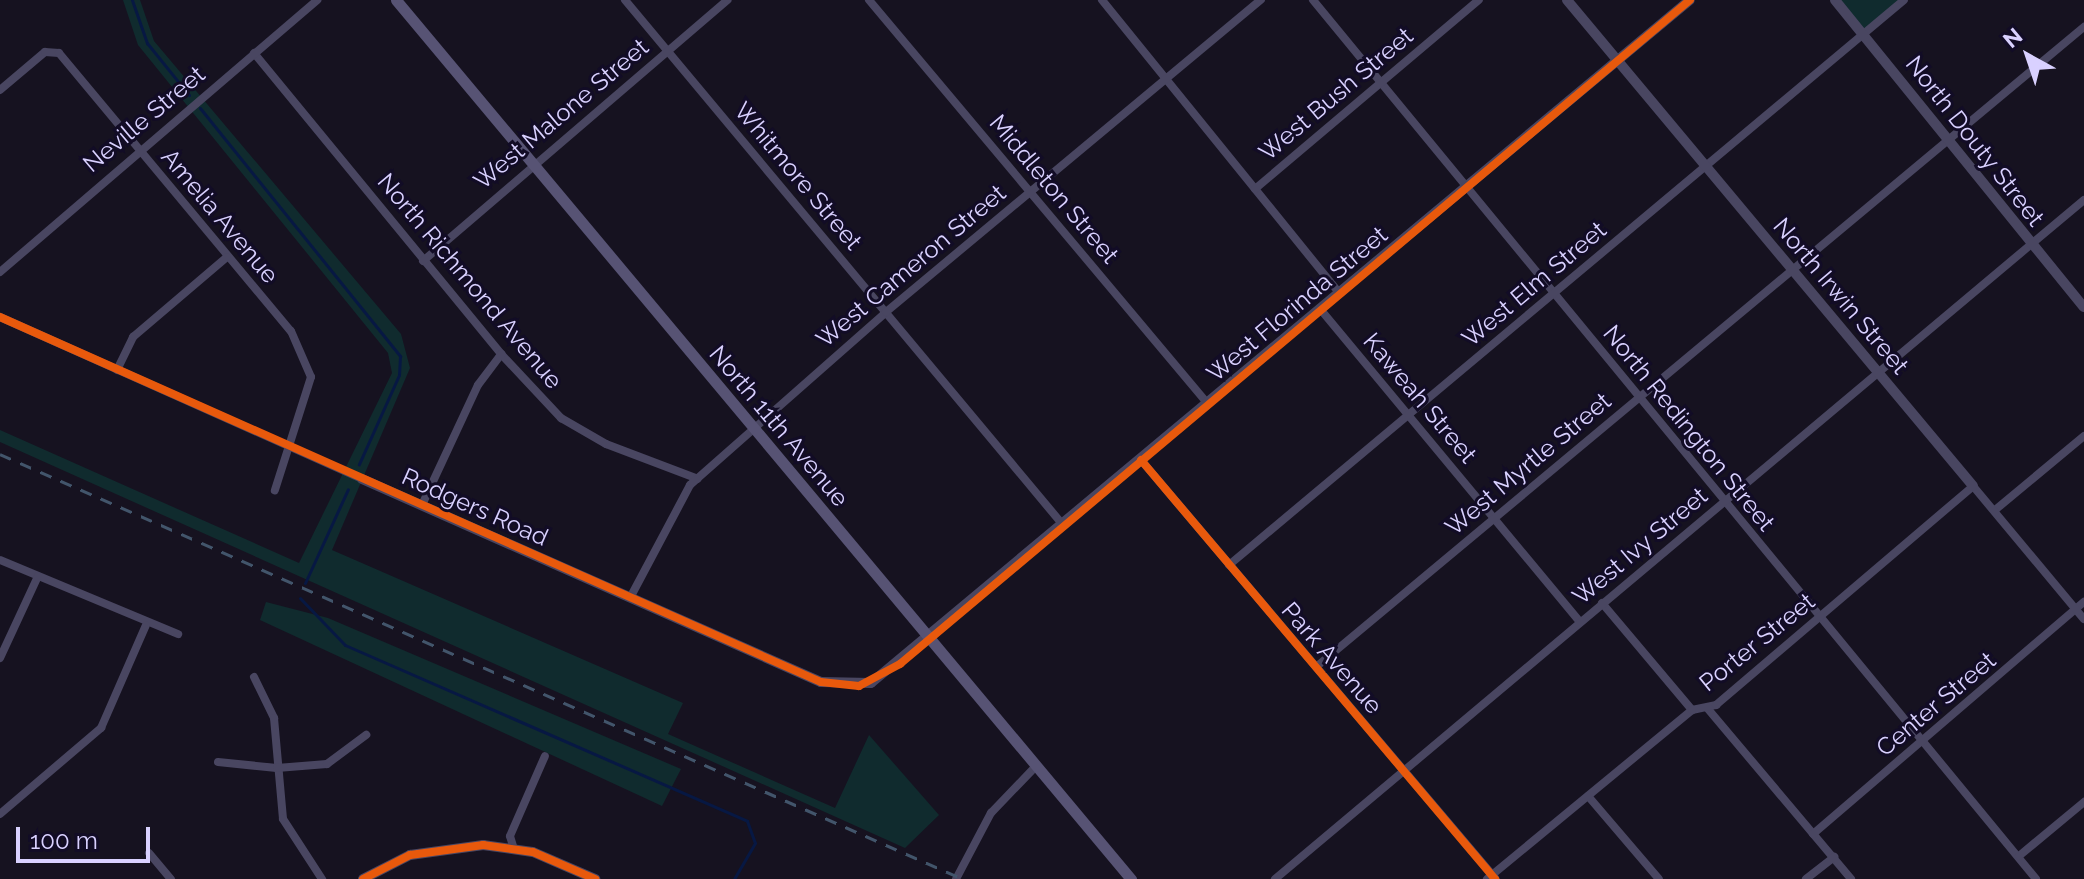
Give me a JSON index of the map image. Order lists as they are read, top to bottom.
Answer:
{
  "streets": {
    "main road": ["North 11th Avenue"],
    "street": [
      "West Bush Street",
      "West Malone Street",
      "Neville Street",
      "North Douty Street",
      "Whitmore Street",
      "Middleton Street",
      "Amelia Avenue",
      "West Cameron Street",
      "North Richmond Avenue",
      "West Elm Street",
      "North Irwin Street",
      "West Florinda Street",
      "Kaweah Street",
      "North Redington Street",
      "West Myrtle Street",
      "Rodgers Road",
      "West Ivy Street",
      "Porter Street",
      "Park Avenue",
      "Center Street"
    ]
  },
  "crossings": [
    ["West Bush Street", "North Redington Street"],
    ["West Malone Street", "Whitmore Street"],
    ["West Malone Street", "North Richmond Avenue"],
    ["West Malone Street", "North 11th Avenue"],
    ["Neville Street", "Amelia Avenue"],
    ["Neville Street", "North Richmond Avenue"],
    ["North Douty Street", "West Elm Street"],
    ["North Douty Street", "West Myrtle Street"],
    ["North Douty Street", "West Ivy Street"],
    ["Whitmore Street", "West Cameron Street"],
    ["Whitmore Street", "West Florinda Street"],
    ["Middleton Street", "West Cameron Street"],
    ["Middleton Street", "West Florinda Street"],
    ["Amelia Avenue", "Rodgers Road"],
    ["West Cameron Street", "North Richmond Avenue"],
    ["West Cameron Street", "North 11th Avenue"],
    ["West Cameron Street", "Rodgers Road"],
    ["West Elm Street", "North Irwin Street"],
    ["West Elm Street", "Kaweah Street"],
    ["West Elm Street", "North Redington Street"],
    ["West Elm Street", "Park Avenue"],
    ["North Irwin Street", "West Florinda Street"],
    ["North Irwin Street", "West Myrtle Street"],
    ["North Irwin Street", "West Ivy Street"],
    ["North Irwin Street", "Porter Street"],
    ["North Irwin Street", "Center Street"],
    ["West Florinda Street", "Kaweah Street"],
    ["West Florinda Street", "North 11th Avenue"],
    ["West Florinda Street", "North Redington Street"],
    ["West Florinda Street", "Rodgers Road"],
    ["West Florinda Street", "Park Avenue"],
    ["Kaweah Street", "West Myrtle Street"],
    ["Kaweah Street", "West Ivy Street"],
    ["North 11th Avenue", "Rodgers Road"],
    ["North Redington Street", "West Myrtle Street"],
    ["North Redington Street", "West Ivy Street"],
    ["North Redington Street", "Porter Street"],
    ["North Redington Street", "Center Street"],
    ["West Myrtle Street", "Park Avenue"],
    ["West Ivy Street", "Park Avenue"],
    ["Porter Street", "Park Avenue"]
  ],
  "scale_bar": "100 m",
  "north": "top left"
}
